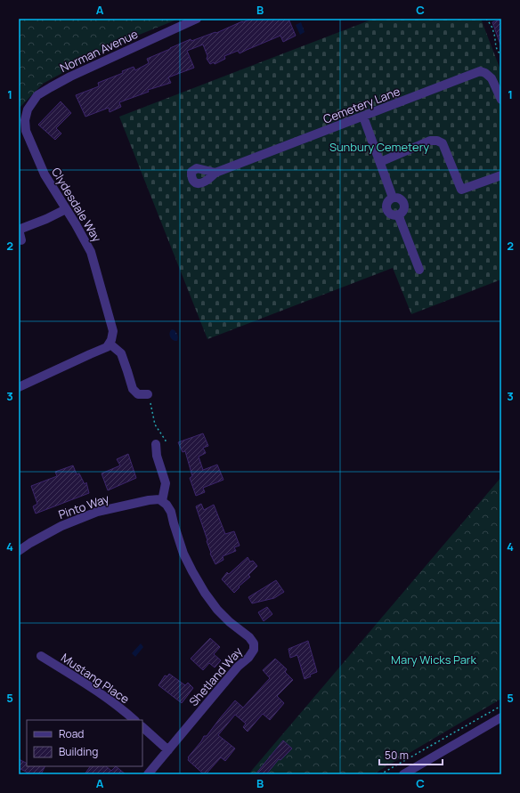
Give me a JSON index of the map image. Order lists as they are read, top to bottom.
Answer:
{
  "streets": {
    "street": [
      "Norman Avenue",
      "Cemetery Lane",
      "Clydesdale Way",
      "Pinto Way",
      "Shetland Way",
      "Mustang Place"
    ]
  },
  "crossings": [
    ["Norman Avenue", "Clydesdale Way"],
    ["Pinto Way", "Shetland Way"]
  ],
  "parks": ["Sunbury Cemetery", "Mary Wicks Park"],
  "legend": ["Road", "Building"],
  "scale_bar": "50 m",
  "grid": {
    "columns": ["A", "B", "C"],
    "rows": [
      "1",
      "2",
      "3",
      "4",
      "5"
    ]
  }
}
